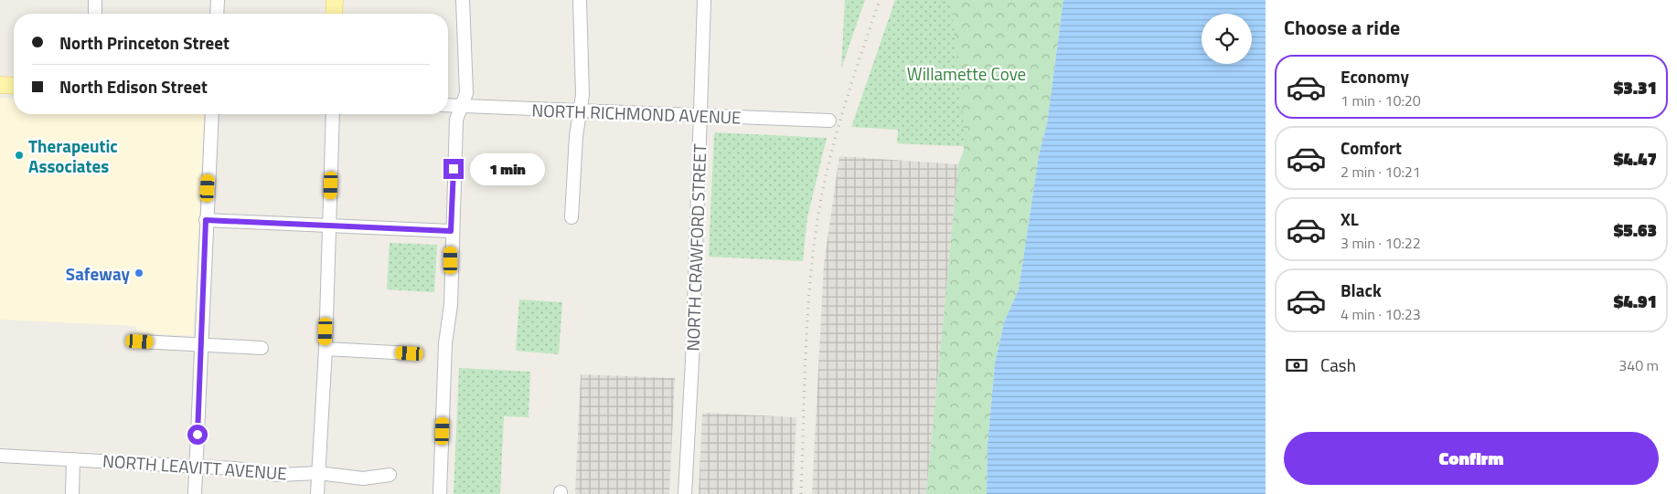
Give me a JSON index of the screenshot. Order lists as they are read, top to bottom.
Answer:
{
  "streets": {
    "street": ["NORTH RICHMOND AVENUE", "NORTH CRAWFORD STREET", "NORTH LEAVITT AVENUE"]
  },
  "crossings": [
    ["NORTH RICHMOND AVENUE", "NORTH CRAWFORD STREET"]
  ],
  "parks": ["Willamette Cove"],
  "places": ["Therapeutic Associates", "Safeway"],
  "page": {
    "heading": "Choose a ride",
    "banner": ["North Princeton Street", "North Edison Street"],
    "list": [
      {
        "name": "Economy",
        "note": "1 min · 10:20",
        "value": "$3.31"
      },
      {
        "name": "Comfort",
        "note": "2 min · 10:21",
        "value": "$4.47"
      },
      {
        "name": "XL",
        "note": "3 min · 10:22",
        "value": "$5.63"
      },
      {
        "name": "Black",
        "note": "4 min · 10:23",
        "value": "$4.91"
      }
    ],
    "bubble": "1 min",
    "pay": ["Cash", "340 m"],
    "buttons": "Confirm"
  }
}
